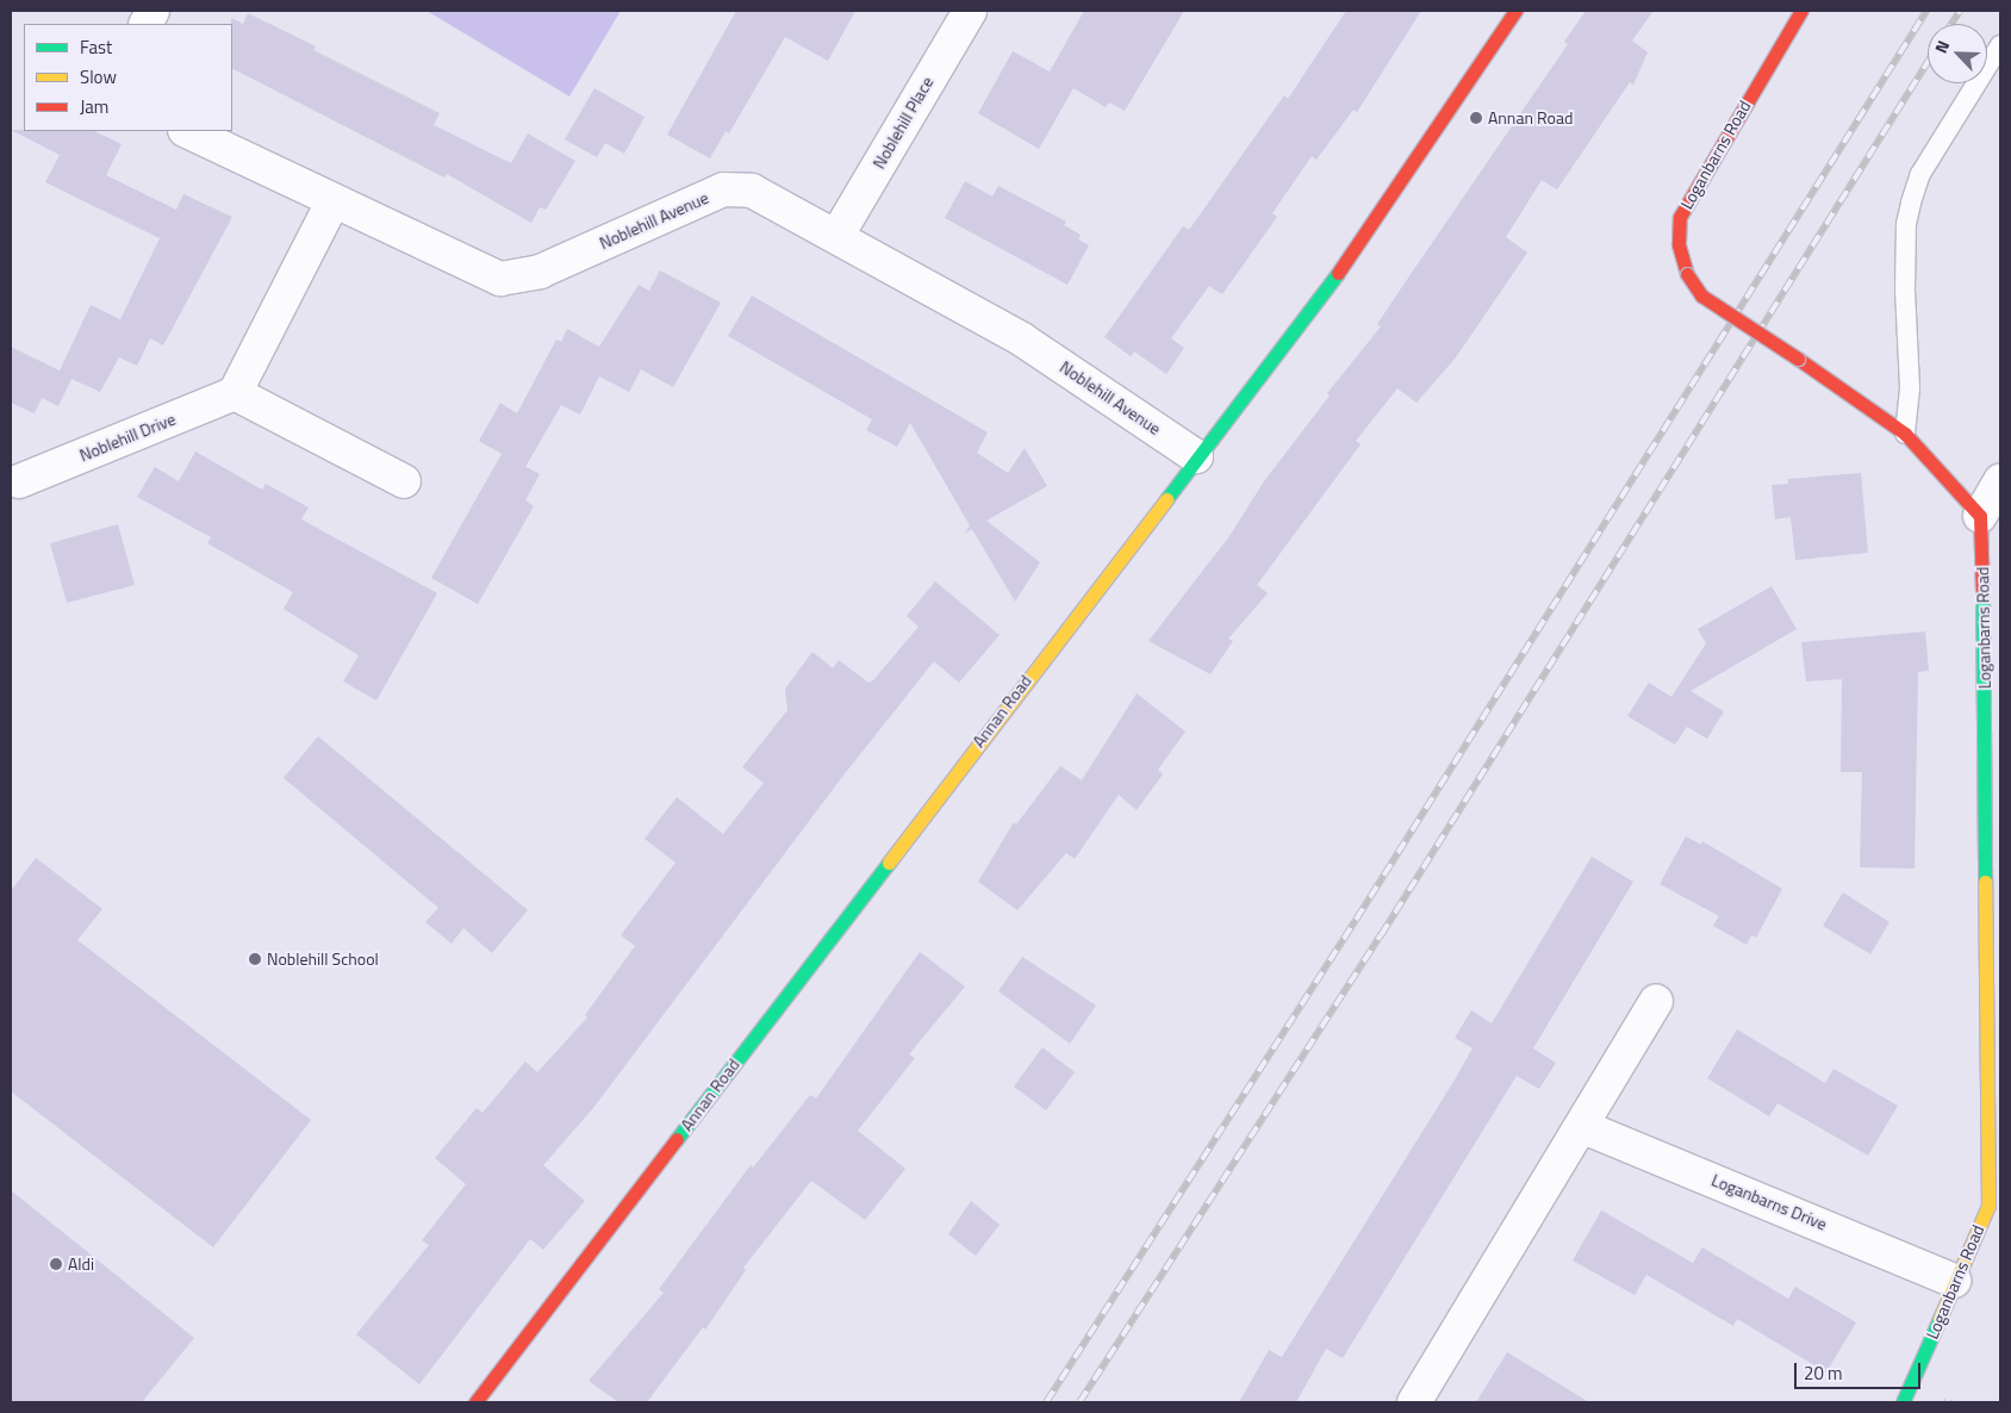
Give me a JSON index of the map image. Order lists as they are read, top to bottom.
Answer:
{
  "streets": {
    "main road": ["Loganbarns Road", "Annan Road"],
    "street": [
      "Noblehill Place",
      "Noblehill Avenue",
      "Noblehill Drive",
      "Loganbarns Drive"
    ]
  },
  "crossings": [
    ["Noblehill Place", "Noblehill Avenue"],
    ["Loganbarns Road", "Loganbarns Drive"],
    ["Noblehill Avenue", "Annan Road"]
  ],
  "places": ["Annan Road", "Noblehill School", "Aldi"],
  "legend": ["Fast", "Slow", "Jam"],
  "scale_bar": "20 m",
  "north": "top left"
}
